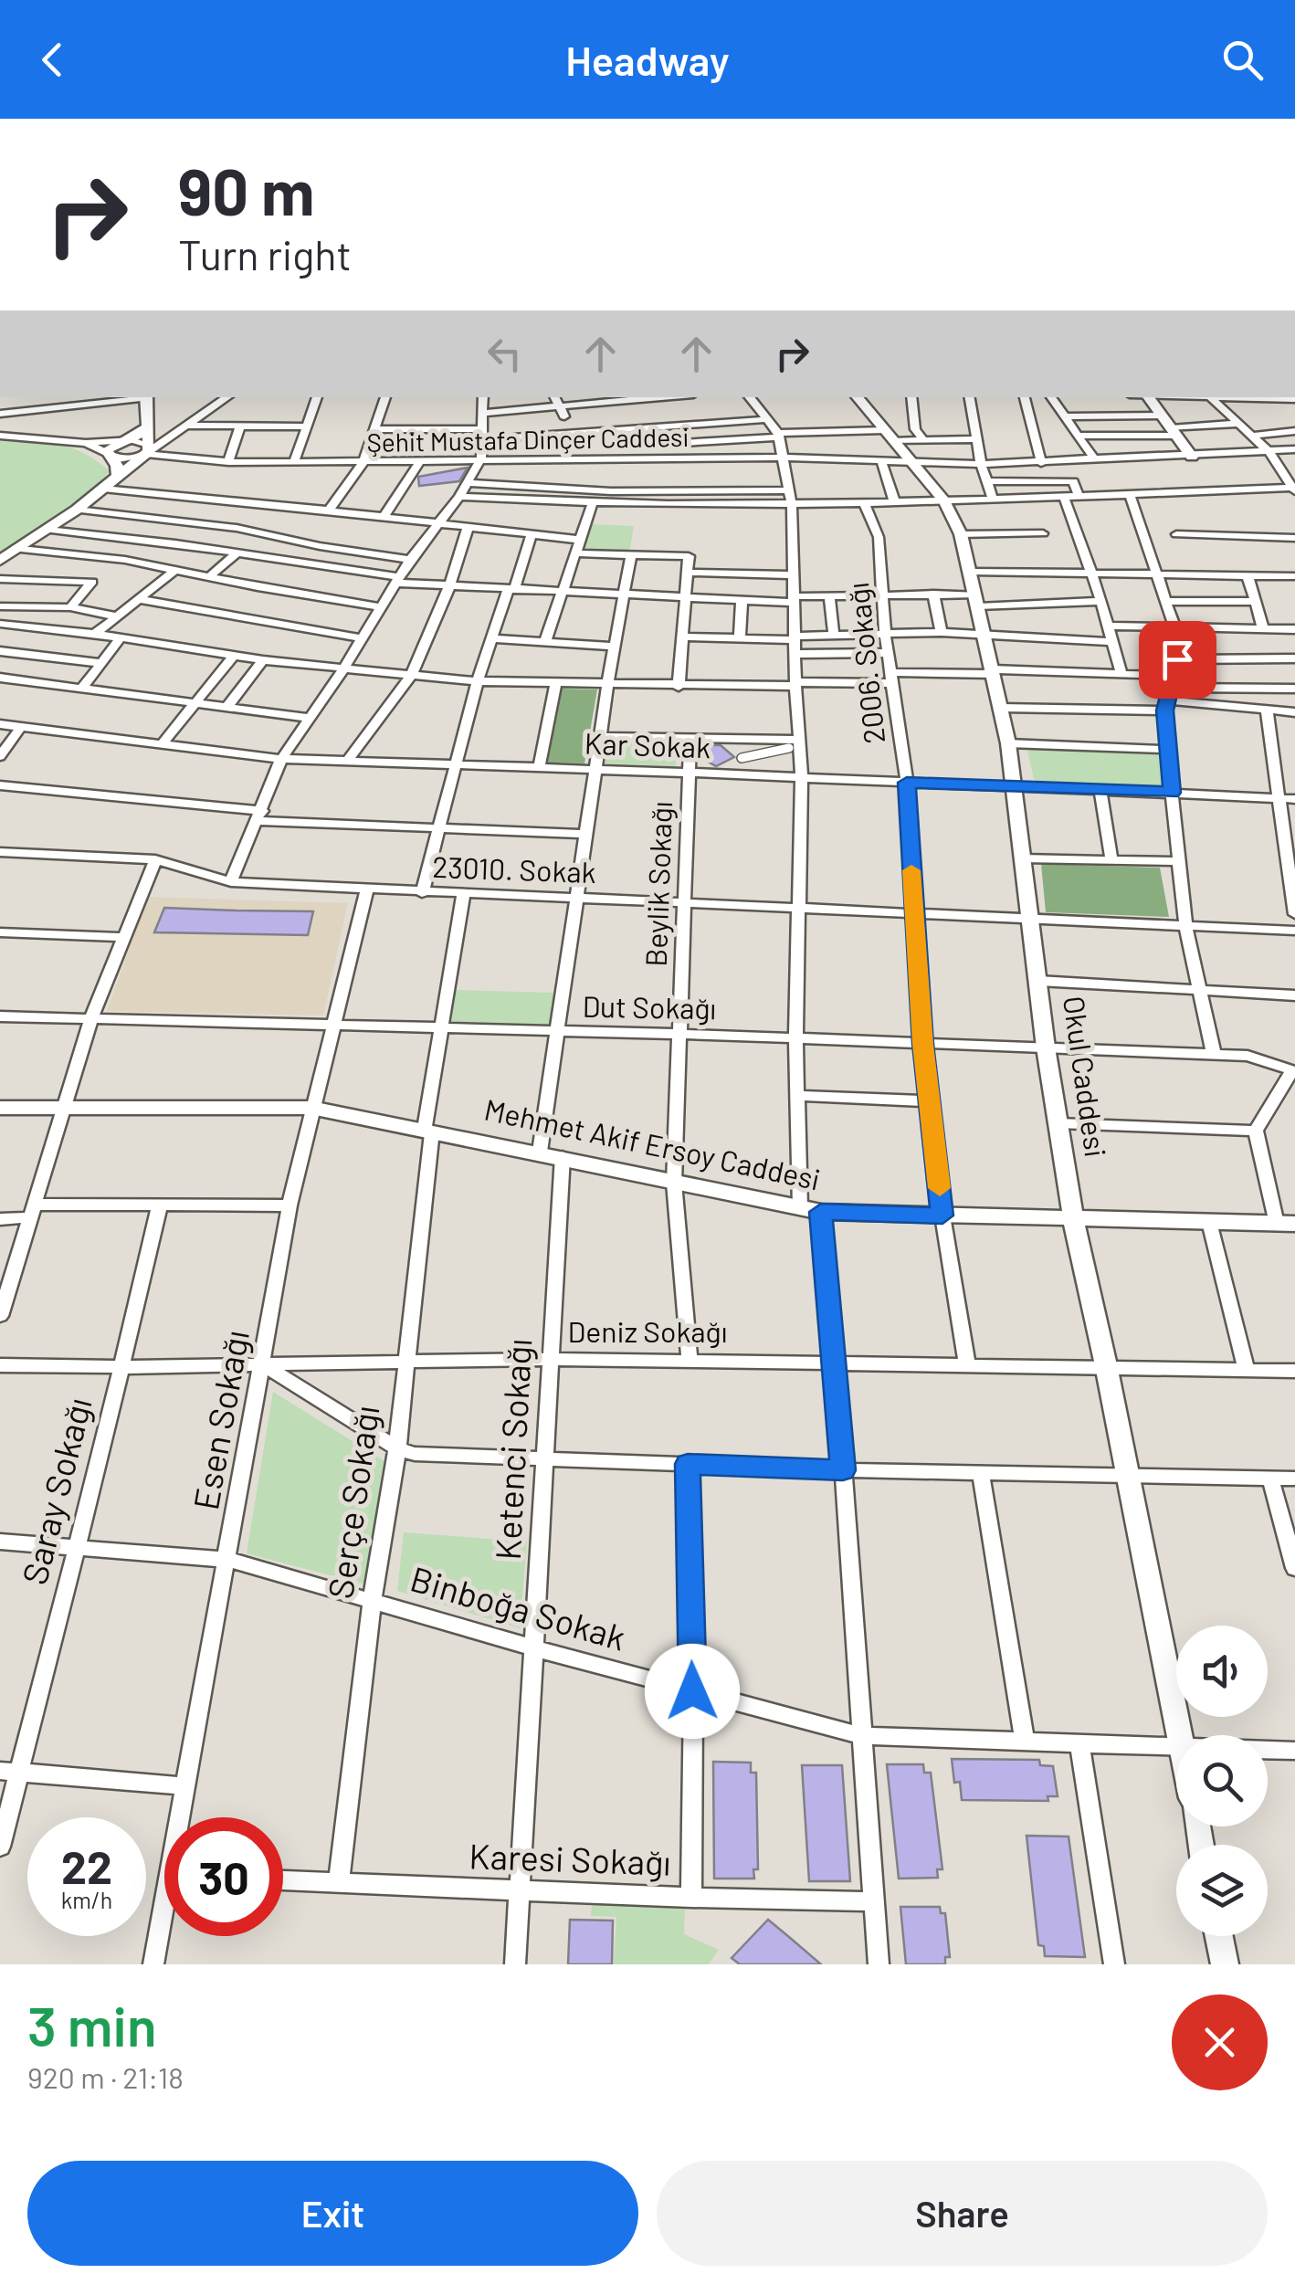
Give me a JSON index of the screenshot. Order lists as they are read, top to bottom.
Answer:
{
  "streets": {
    "main road": ["Okul Caddesi", "Mehmet Akif Ersoy Caddesi"],
    "street": [
      "Şehit Mustafa Dinçer Caddesi",
      "2006. Sokağı",
      "Kar Sokak",
      "23010. Sokak",
      "Beylik Sokağı",
      "Dut Sokağı",
      "Deniz Sokağı",
      "Esen Sokağı",
      "Ketenci Sokağı",
      "Saray Sokağı",
      "Serçe Sokağı",
      "Binboğa Sokak",
      "Karesi Sokağı"
    ]
  },
  "crossings": [
    ["Şehit Mustafa Dinçer Caddesi", "Okul Caddesi"],
    ["2006. Sokağı", "Kar Sokak"],
    ["2006. Sokağı", "23010. Sokak"],
    ["2006. Sokağı", "Dut Sokağı"],
    ["2006. Sokağı", "Mehmet Akif Ersoy Caddesi"],
    ["2006. Sokağı", "Deniz Sokağı"],
    ["Kar Sokak", "Beylik Sokağı"],
    ["Kar Sokak", "Okul Caddesi"],
    ["23010. Sokak", "Beylik Sokağı"],
    ["23010. Sokak", "Okul Caddesi"],
    ["23010. Sokak", "Esen Sokağı"],
    ["23010. Sokak", "Serçe Sokağı"],
    ["Beylik Sokağı", "Dut Sokağı"],
    ["Beylik Sokağı", "Mehmet Akif Ersoy Caddesi"],
    ["Beylik Sokağı", "Deniz Sokağı"],
    ["Dut Sokağı", "Okul Caddesi"],
    ["Dut Sokağı", "Esen Sokağı"],
    ["Dut Sokağı", "Serçe Sokağı"],
    ["Okul Caddesi", "Mehmet Akif Ersoy Caddesi"],
    ["Okul Caddesi", "Deniz Sokağı"],
    ["Mehmet Akif Ersoy Caddesi", "Esen Sokağı"],
    ["Mehmet Akif Ersoy Caddesi", "Ketenci Sokağı"],
    ["Mehmet Akif Ersoy Caddesi", "Serçe Sokağı"],
    ["Deniz Sokağı", "Esen Sokağı"],
    ["Deniz Sokağı", "Ketenci Sokağı"],
    ["Deniz Sokağı", "Saray Sokağı"],
    ["Deniz Sokağı", "Serçe Sokağı"],
    ["Esen Sokağı", "Binboğa Sokak"],
    ["Ketenci Sokağı", "Binboğa Sokak"],
    ["Ketenci Sokağı", "Karesi Sokağı"],
    ["Saray Sokağı", "Binboğa Sokak"],
    ["Serçe Sokağı", "Binboğa Sokak"],
    ["Serçe Sokağı", "Karesi Sokağı"]
  ],
  "page": {
    "header": "Headway",
    "turn": ["90 m", "Turn right"],
    "speed": "22 km/h",
    "limit": "30",
    "heading": ["3 min", "920 m · 21:18"],
    "buttons": ["Exit", "Share"]
  }
}
